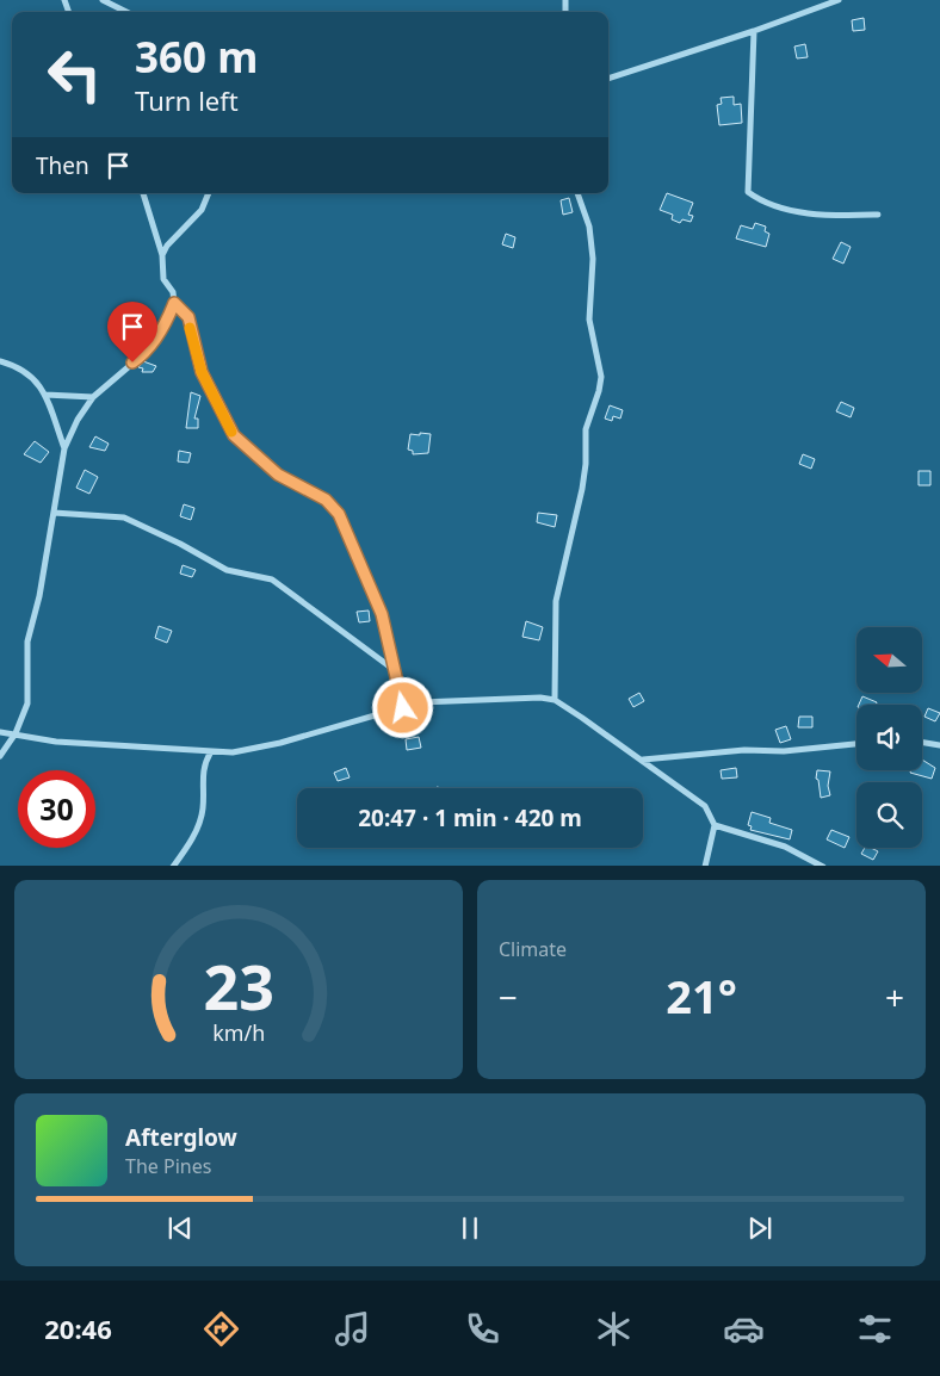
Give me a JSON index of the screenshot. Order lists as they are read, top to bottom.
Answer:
{
  "north": "left",
  "page": {
    "turn": ["360 m", "Turn left"],
    "then": "Then",
    "limit": "30",
    "trip": "20:47 · 1 min · 420 m",
    "tile": "Climate",
    "heat": ["−", "21°", "+"],
    "song": ["Afterglow", "The Pines"],
    "tabs": "20:46",
    "gauge": ["23", "km/h"]
  }
}
